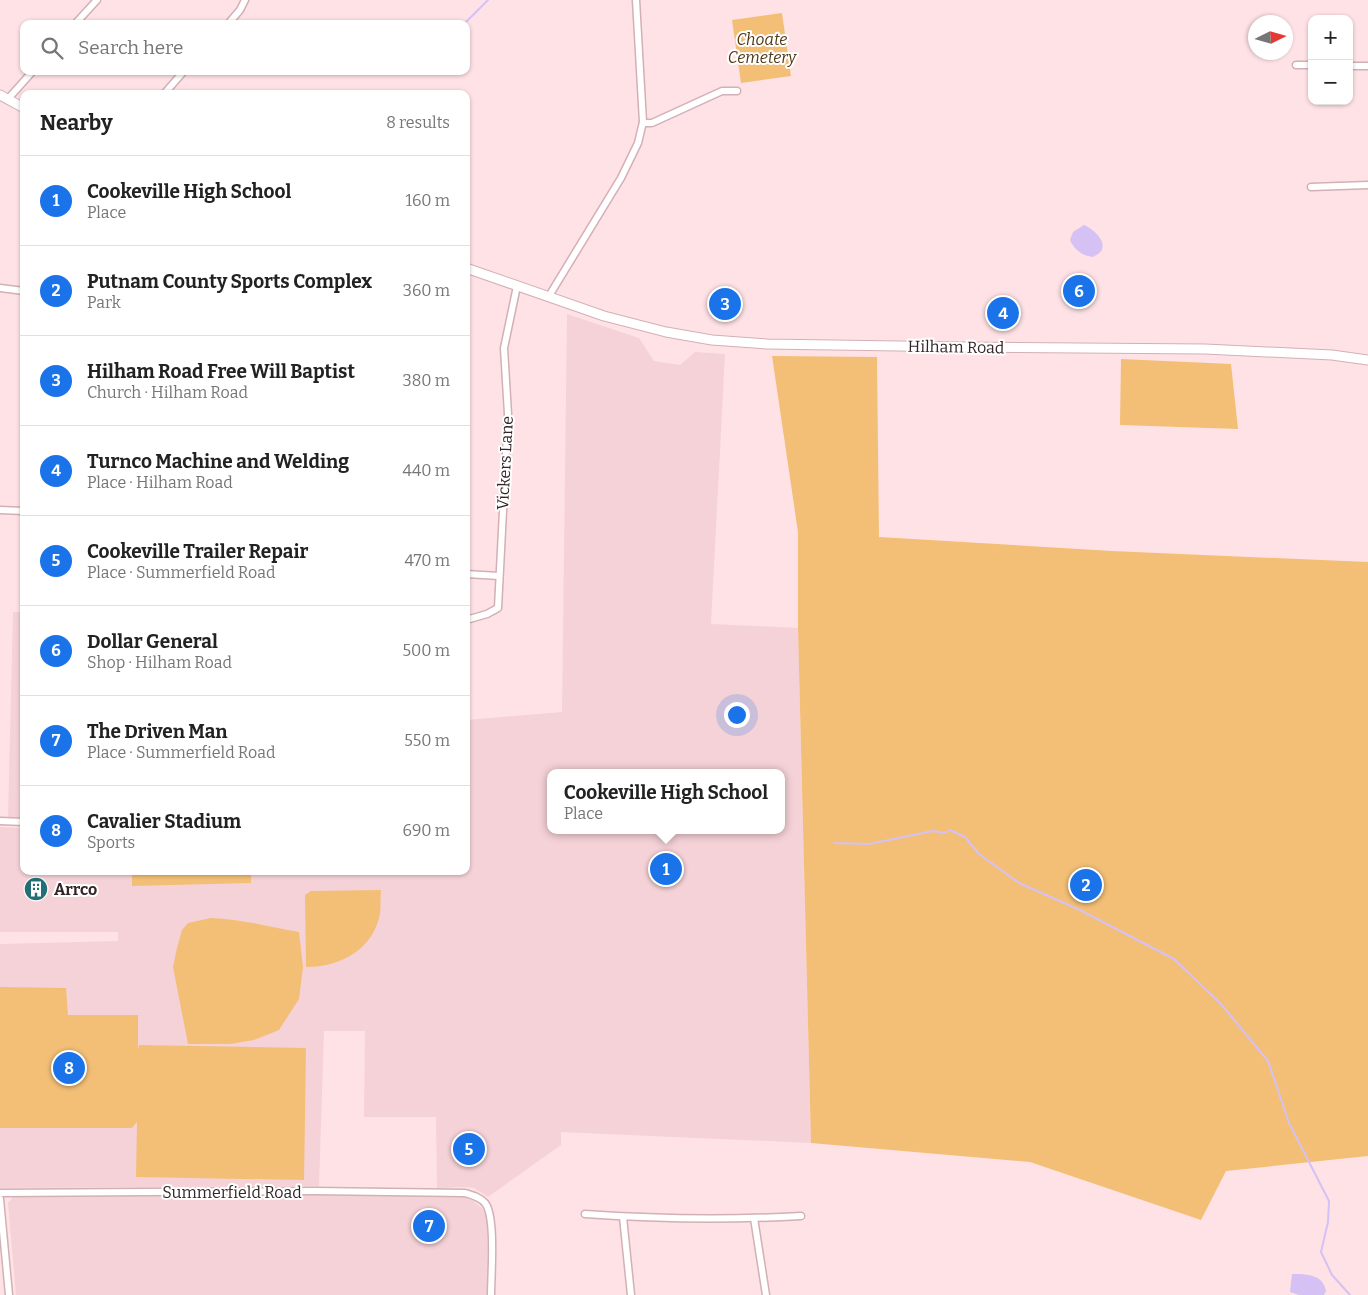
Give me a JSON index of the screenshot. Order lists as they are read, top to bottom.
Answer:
{
  "streets": {
    "main road": ["Hilham Road"],
    "street": ["Vickers Lane", "Summerfield Road"]
  },
  "crossings": [
    ["Hilham Road", "Vickers Lane"]
  ],
  "parks": ["Choate Cemetery"],
  "places": {
    "building": ["Arrco"]
  },
  "north": "right",
  "page": {
    "map_buttons": ["+", "−"],
    "search": "Search here",
    "heading": ["Nearby", "8 results"],
    "list": [
      {
        "mark": "1",
        "name": "Cookeville High School",
        "note": "Place",
        "value": "160 m"
      },
      {
        "mark": "2",
        "name": "Putnam County Sports Complex",
        "note": "Park",
        "value": "360 m"
      },
      {
        "mark": "3",
        "name": "Hilham Road Free Will Baptist",
        "note": "Church · Hilham Road",
        "value": "380 m"
      },
      {
        "mark": "4",
        "name": "Turnco Machine and Welding",
        "note": "Place · Hilham Road",
        "value": "440 m"
      },
      {
        "mark": "5",
        "name": "Cookeville Trailer Repair",
        "note": "Place · Summerfield Road",
        "value": "470 m"
      },
      {
        "mark": "6",
        "name": "Dollar General",
        "note": "Shop · Hilham Road",
        "value": "500 m"
      },
      {
        "mark": "7",
        "name": "The Driven Man",
        "note": "Place · Summerfield Road",
        "value": "550 m"
      },
      {
        "mark": "8",
        "name": "Cavalier Stadium",
        "note": "Sports",
        "value": "690 m"
      }
    ],
    "pins": [
      "6",
      "3",
      "4",
      "1",
      "2",
      "8",
      "5",
      "7"
    ],
    "popup": ["Cookeville High School", "Place"]
  }
}
